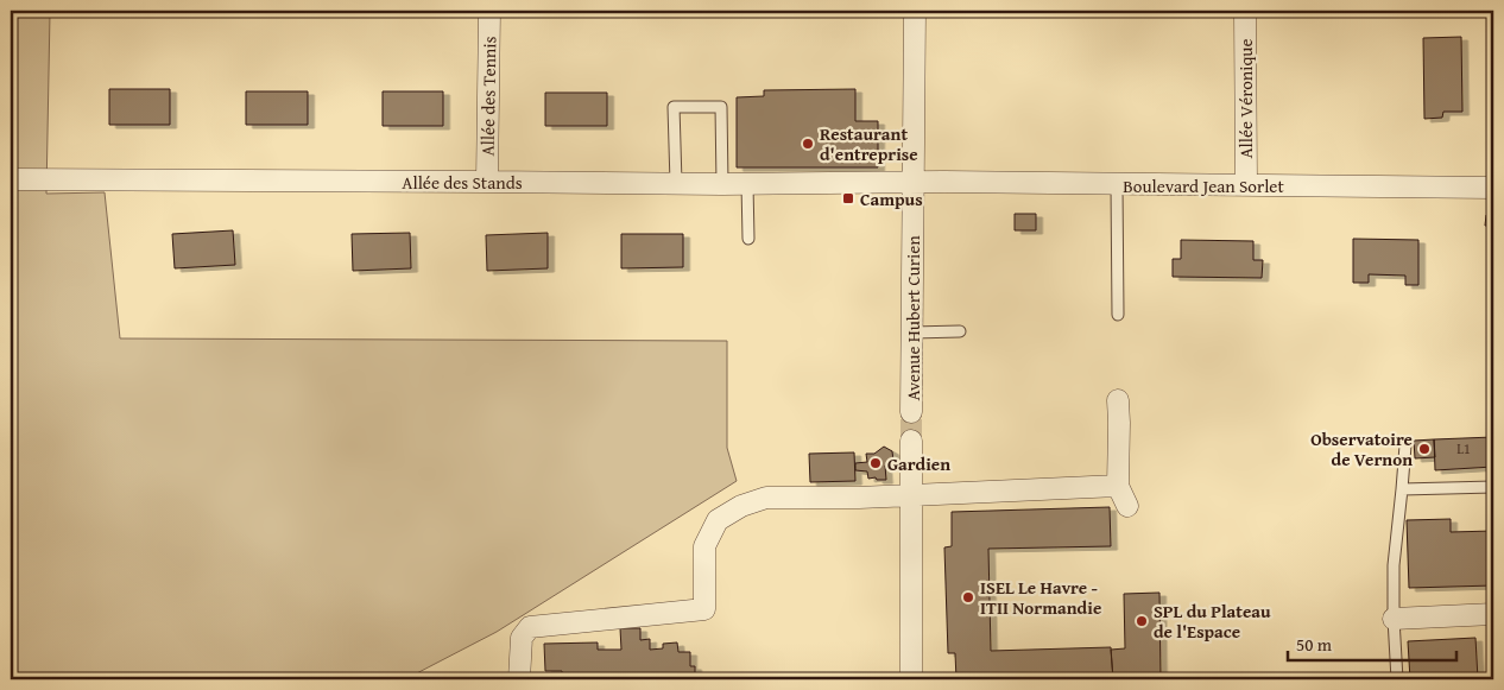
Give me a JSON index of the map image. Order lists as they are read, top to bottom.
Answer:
{
  "streets": {
    "street": [
      "Allée des Tennis",
      "Allée Véronique",
      "Allée des Stands",
      "Boulevard Jean Sorlet",
      "Avenue Hubert Curien"
    ]
  },
  "crossings": [
    ["Allée des Tennis", "Allée des Stands"],
    ["Allée Véronique", "Boulevard Jean Sorlet"],
    ["Allée des Stands", "Boulevard Jean Sorlet"],
    ["Allée des Stands", "Avenue Hubert Curien"],
    ["Boulevard Jean Sorlet", "Avenue Hubert Curien"]
  ],
  "places": {
    "other": [
      "Restaurant d'entreprise",
      "Observatoire de Vernon",
      "Gardien",
      "ISEL Le Havre - ITII Normandie",
      "SPL du Plateau de l'Espace"
    ],
    "transit": ["Campus"]
  },
  "house_numbers": ["L1"],
  "scale_bar": "50 m"
}
